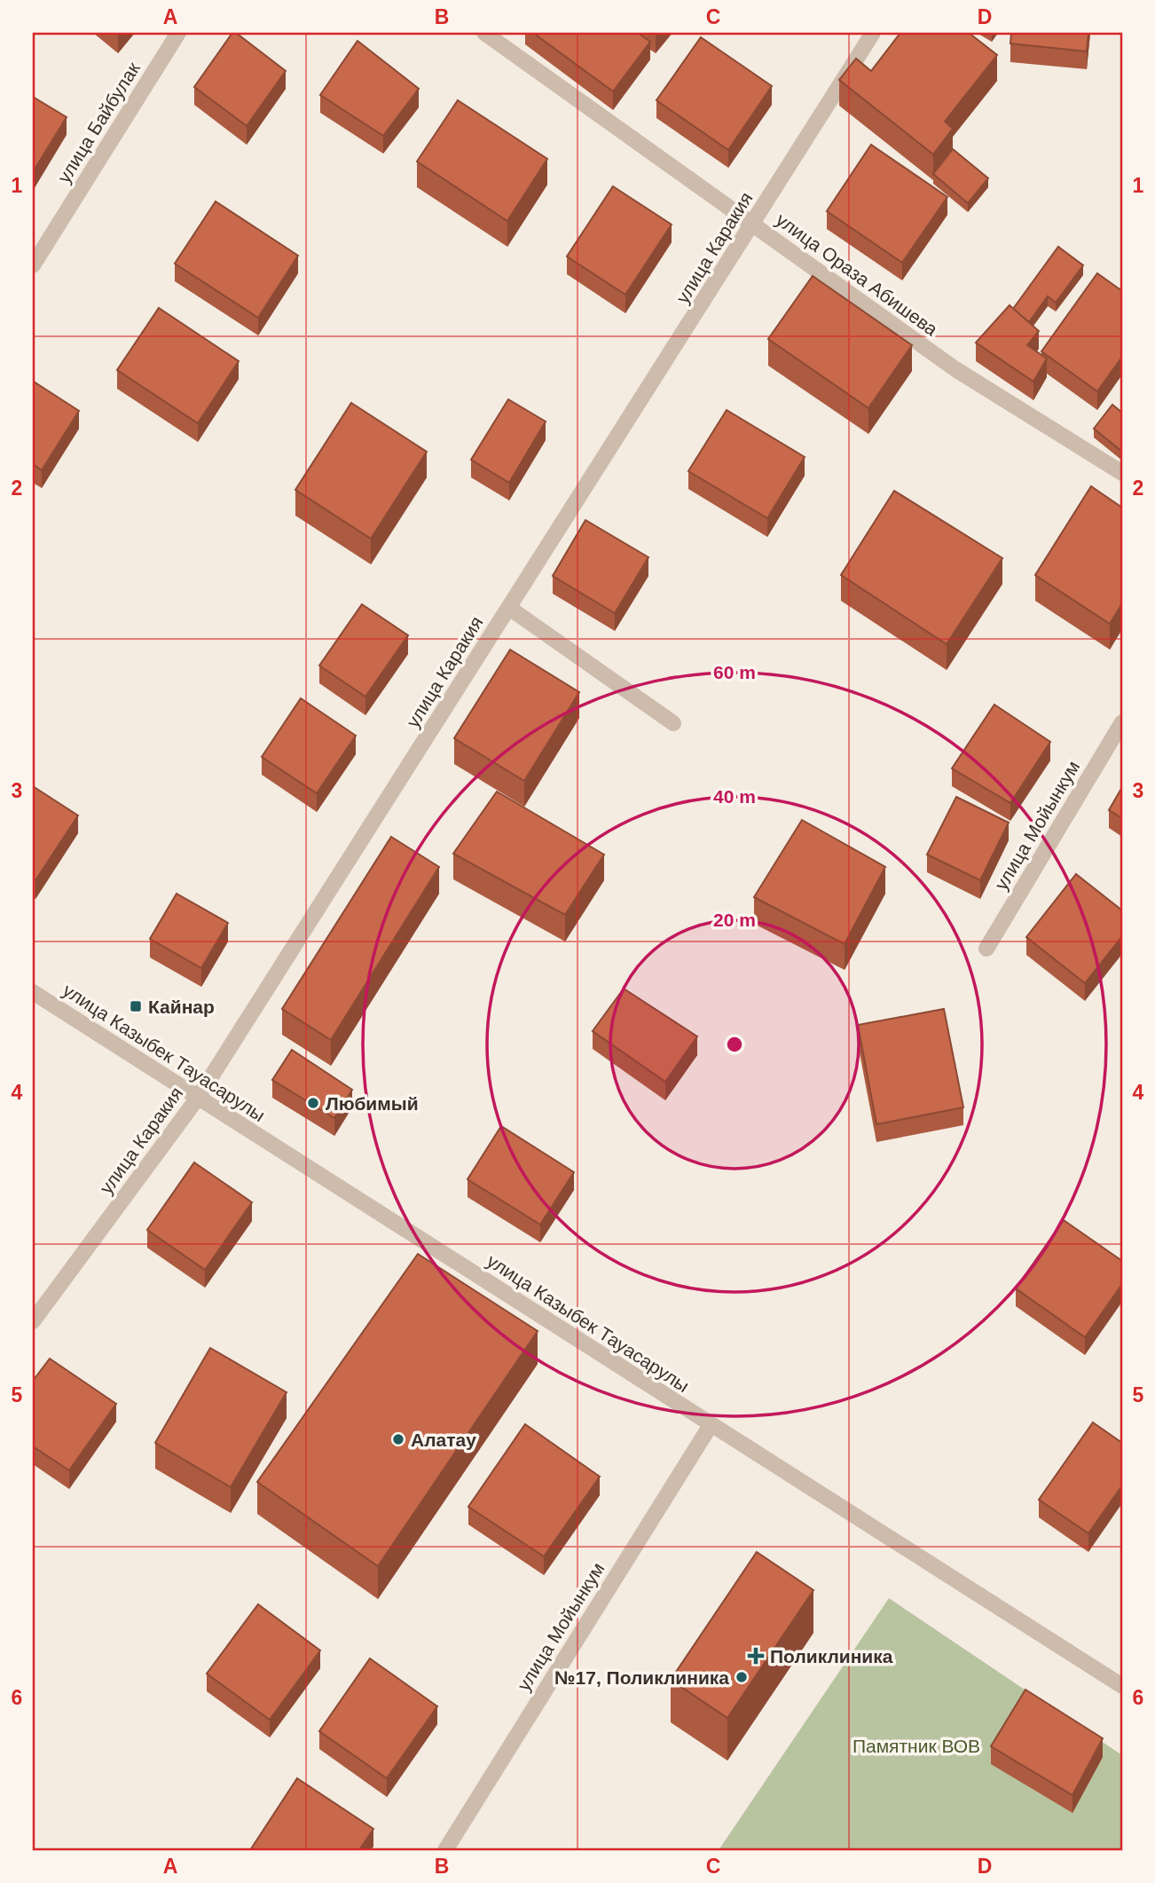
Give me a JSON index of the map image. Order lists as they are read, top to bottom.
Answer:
{
  "streets": {
    "street": [
      "улица Байбулак",
      "улица Каракия",
      "улица Ораза Абишева",
      "улица Мойынкум",
      "улица Казыбек Тауасарулы"
    ]
  },
  "crossings": [
    ["улица Каракия", "улица Ораза Абишева"],
    ["улица Каракия", "улица Казыбек Тауасарулы"],
    ["улица Мойынкум", "улица Казыбек Тауасарулы"]
  ],
  "parks": ["Памятник ВОВ"],
  "places": {
    "transit": ["Кайнар"],
    "other": ["Любимый", "Алатау", "№17, Поликлиника"],
    "health": ["Поликлиника"]
  },
  "grid": {
    "columns": [
      "A",
      "B",
      "C",
      "D"
    ],
    "rows": [
      "1",
      "2",
      "3",
      "4",
      "5",
      "6"
    ]
  },
  "rings": ["60 m", "40 m", "20 m"]
}
